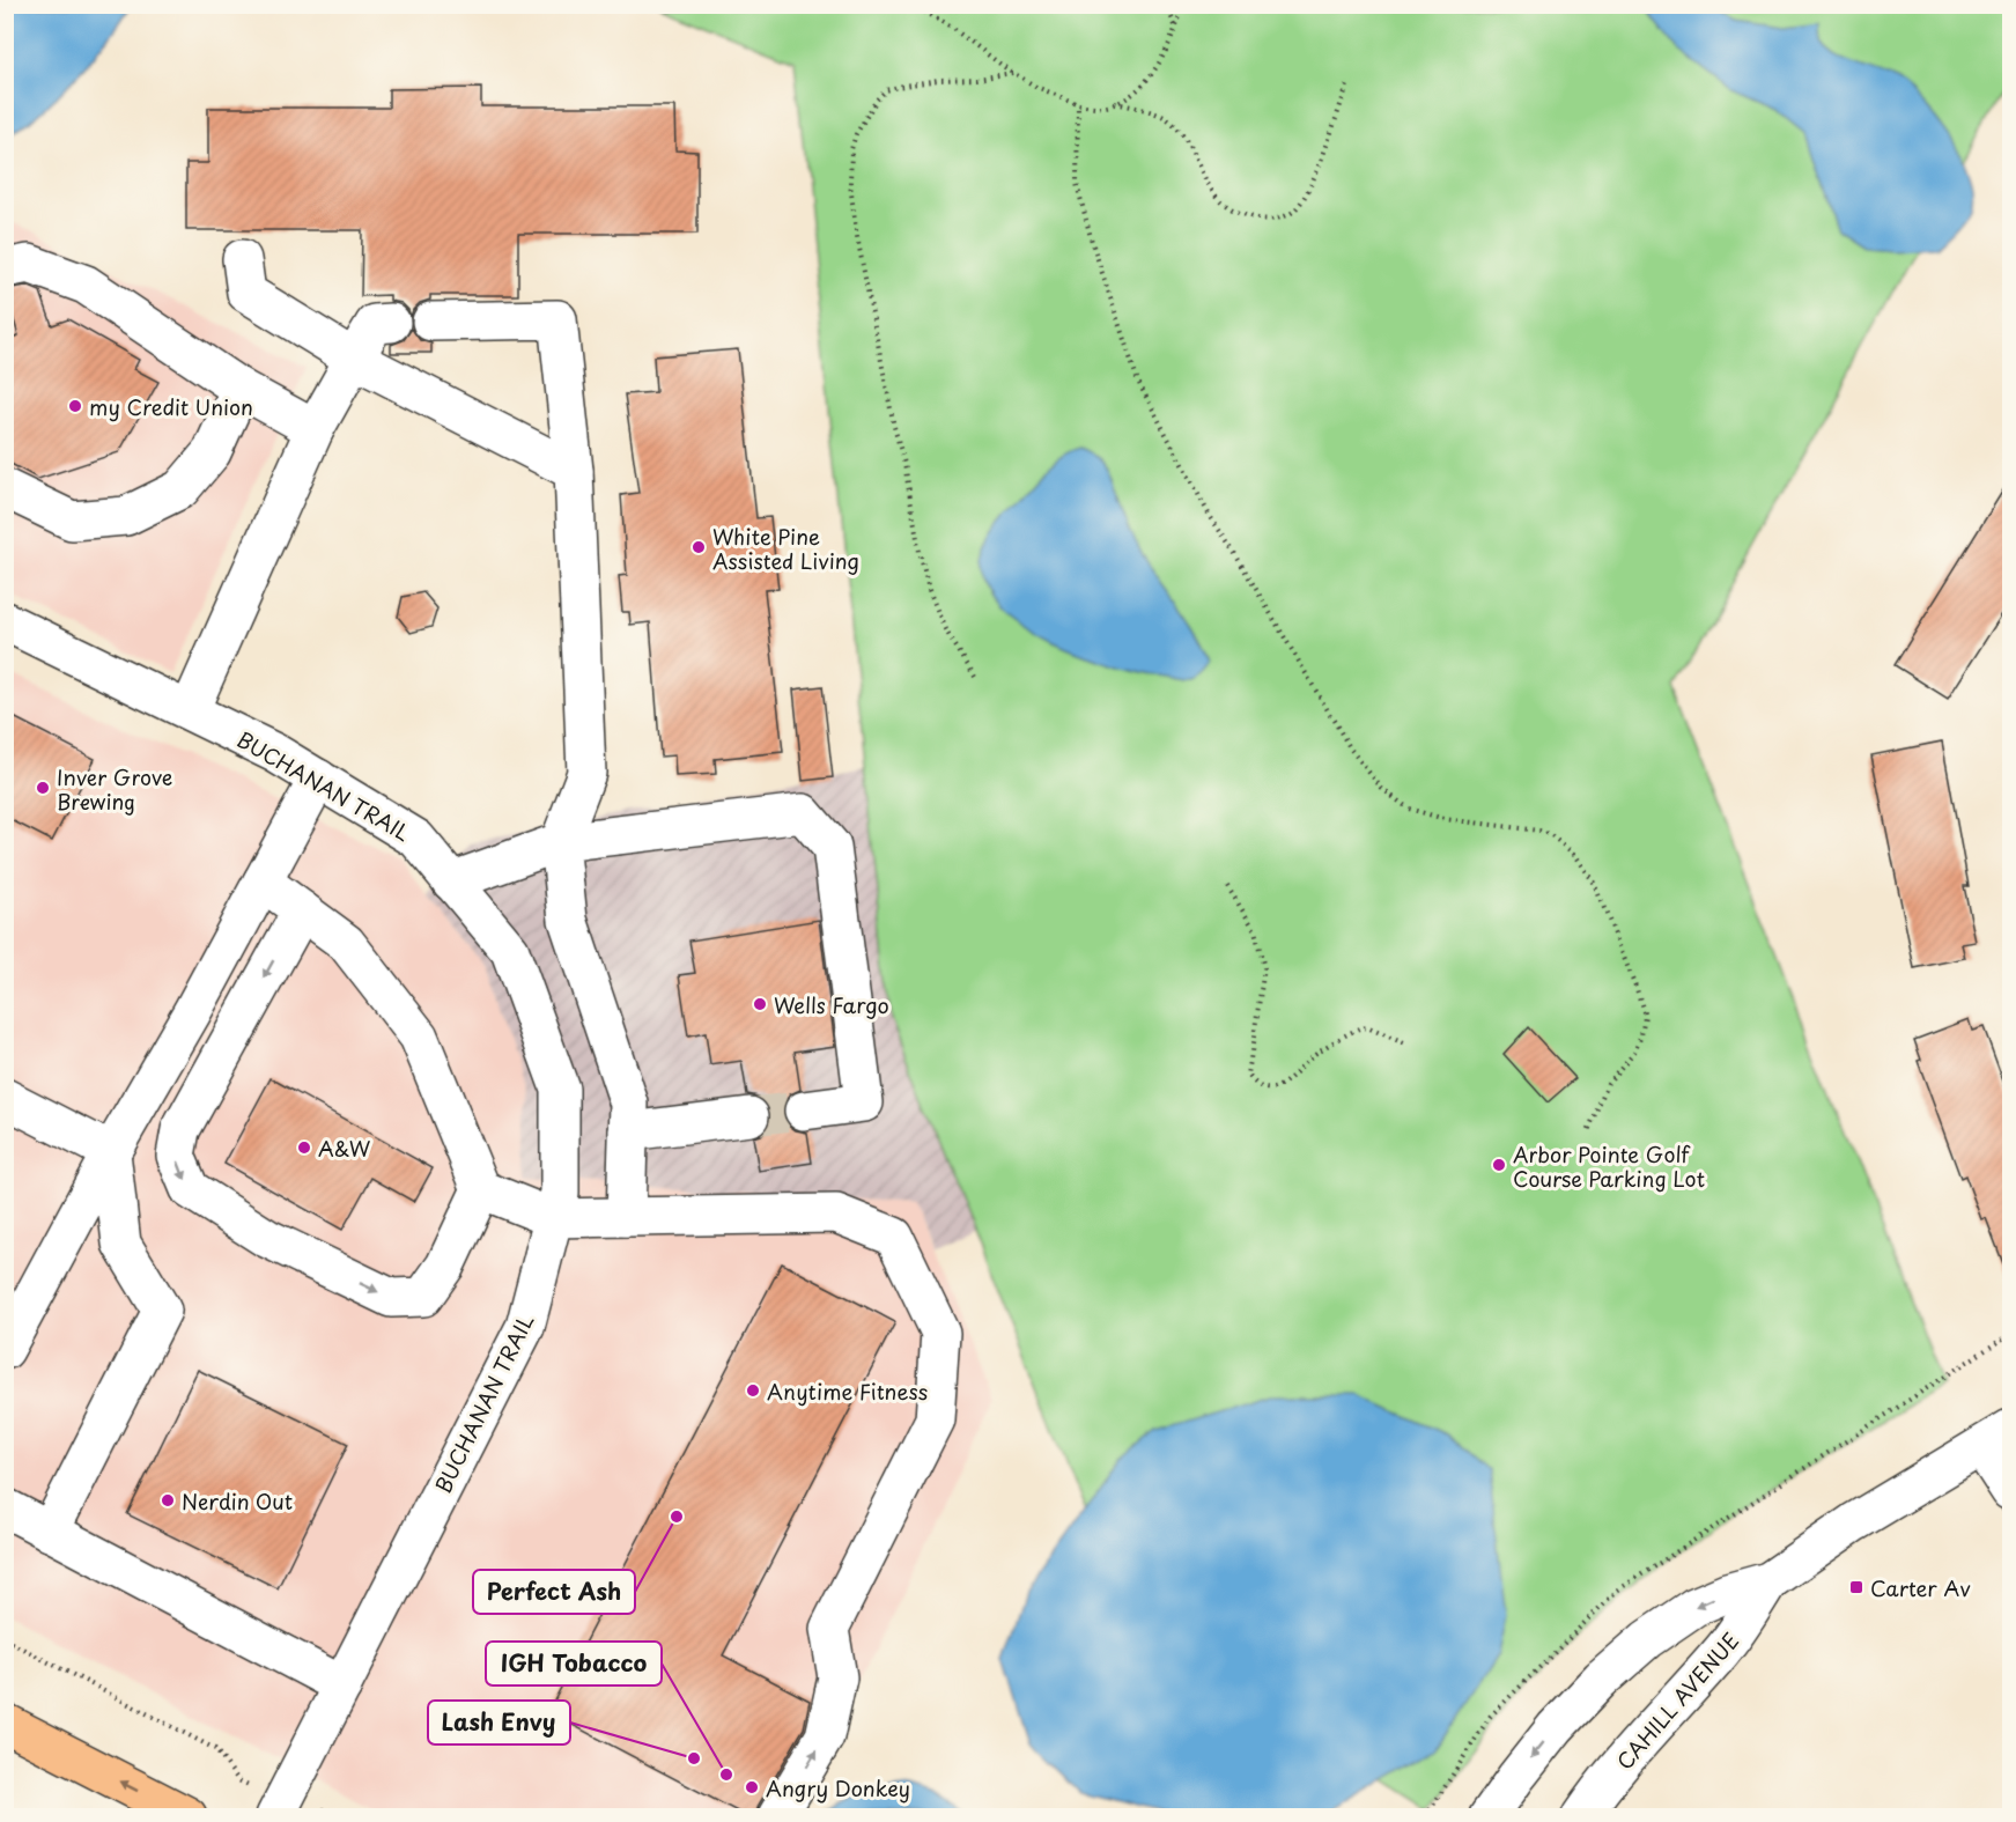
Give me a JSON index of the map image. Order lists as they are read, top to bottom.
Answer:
{
  "streets": {
    "street": ["BUCHANAN TRAIL", "CAHILL AVENUE"]
  },
  "places": {
    "other": [
      "my Credit Union",
      "White Pine Assisted Living",
      "Inver Grove Brewing",
      "Wells Fargo",
      "A&W",
      "Arbor Pointe Golf Course Parking Lot",
      "Anytime Fitness",
      "Nerdin Out",
      "Perfect Ash",
      "Lash Envy",
      "IGH Tobacco",
      "Angry Donkey"
    ],
    "transit": ["Carter Av"]
  }
}
